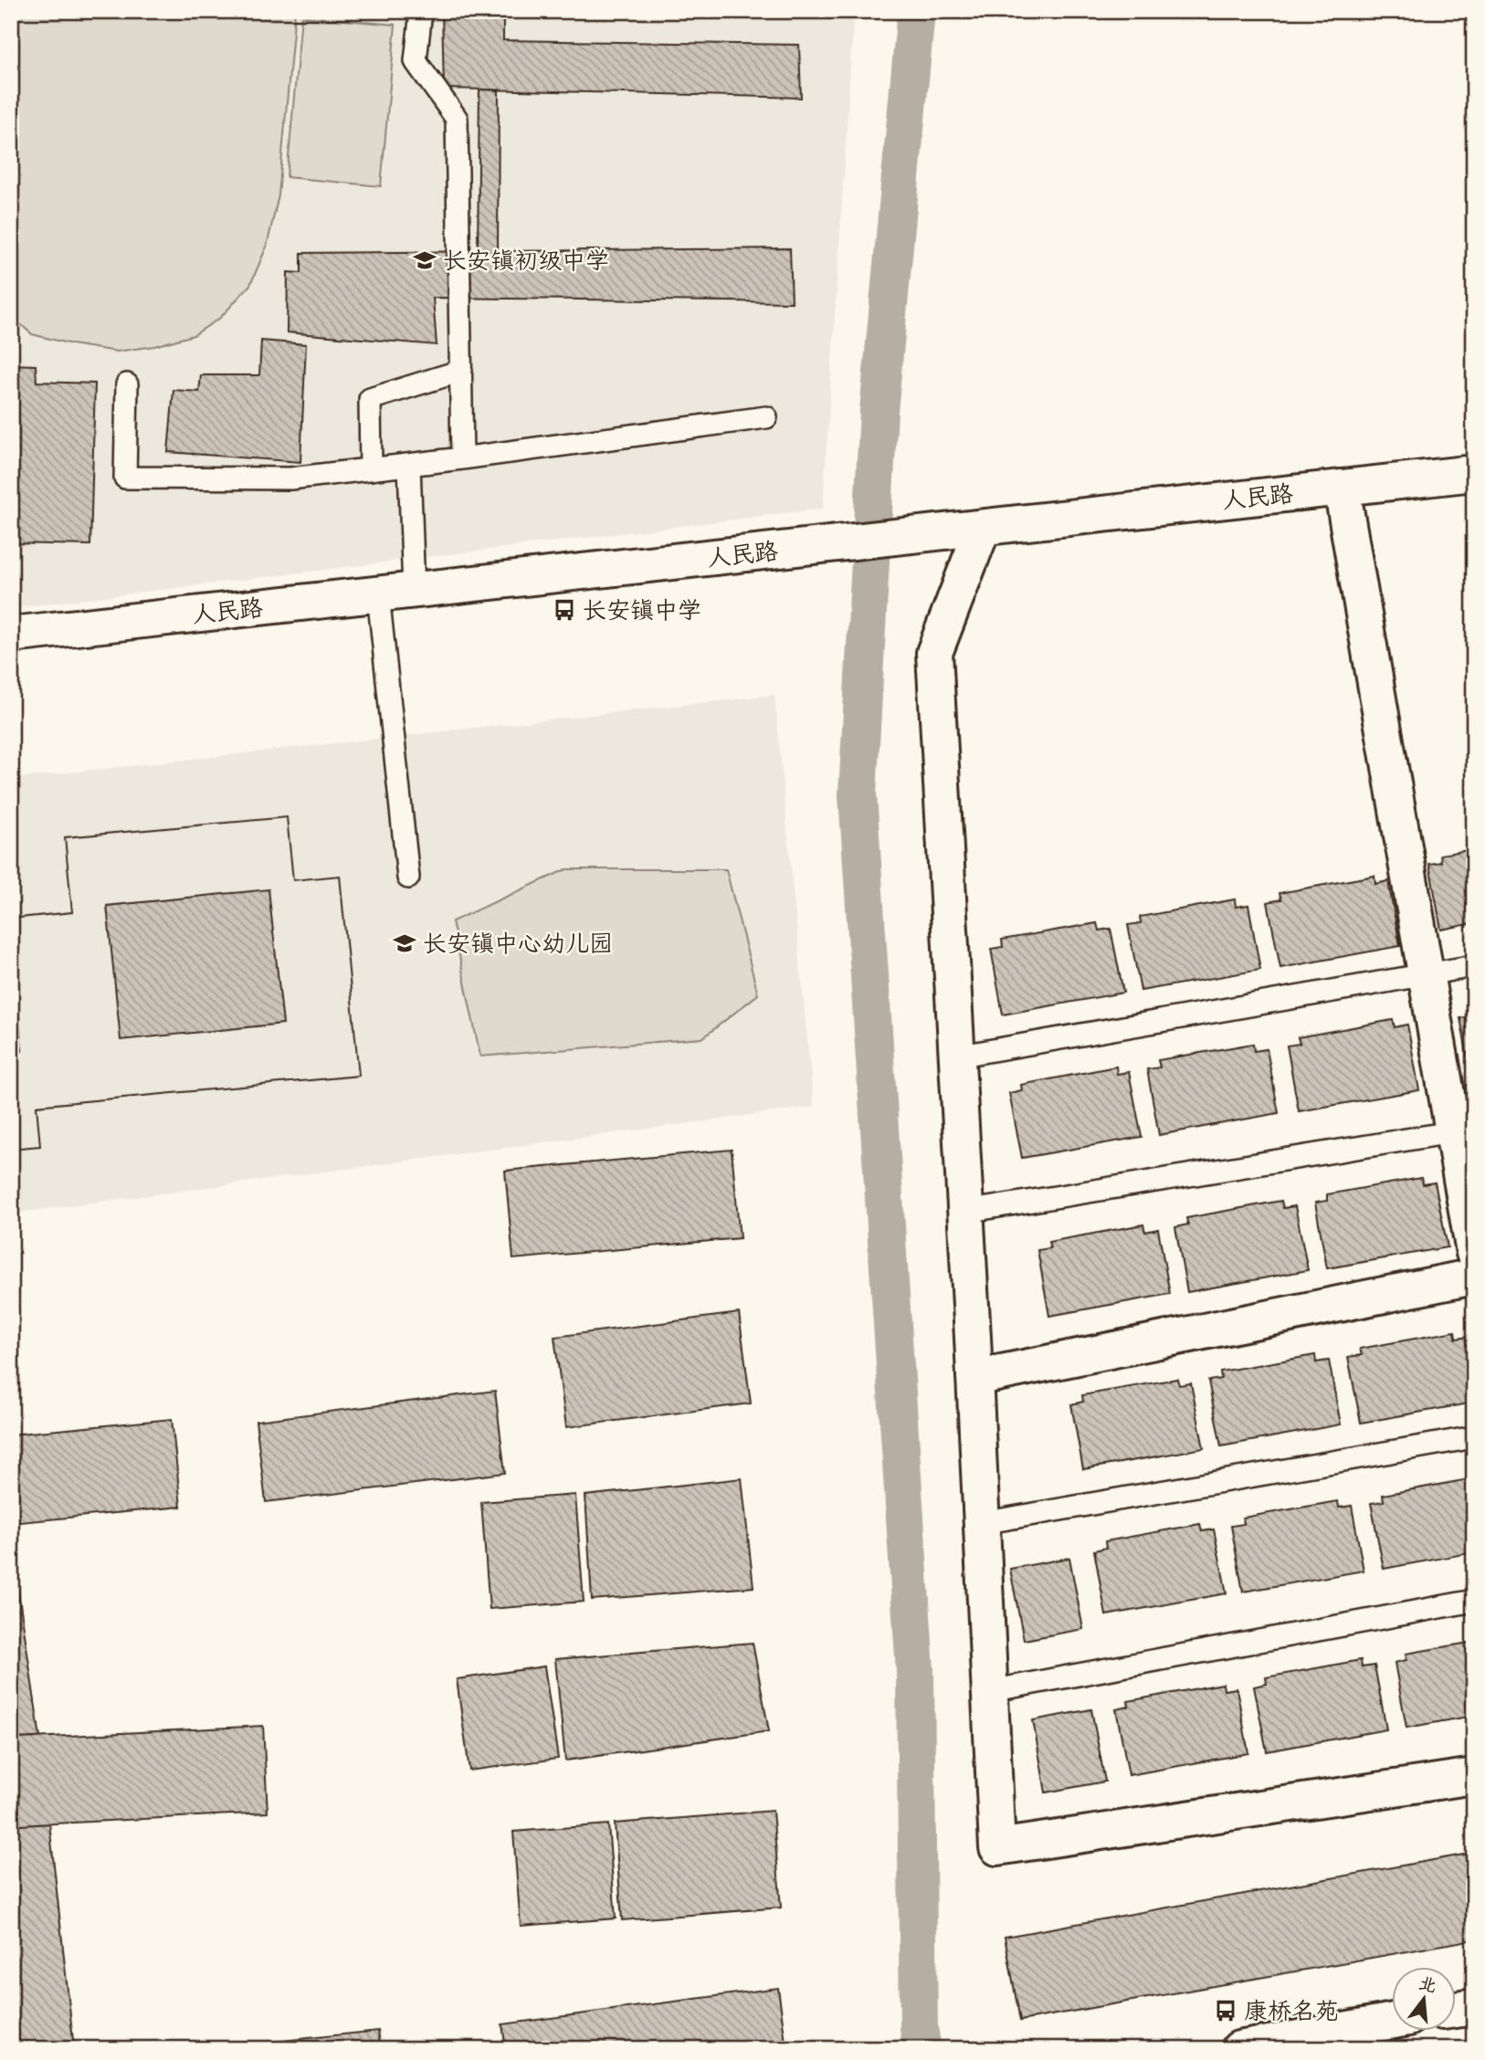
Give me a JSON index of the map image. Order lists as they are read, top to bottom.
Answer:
{
  "streets": {
    "street": ["人民路"]
  },
  "places": {
    "school or university": ["长安镇初级中学", "长安镇中心幼儿园"],
    "bus stop": ["长安镇中学", "康桥名苑"]
  },
  "north": "top"
}
